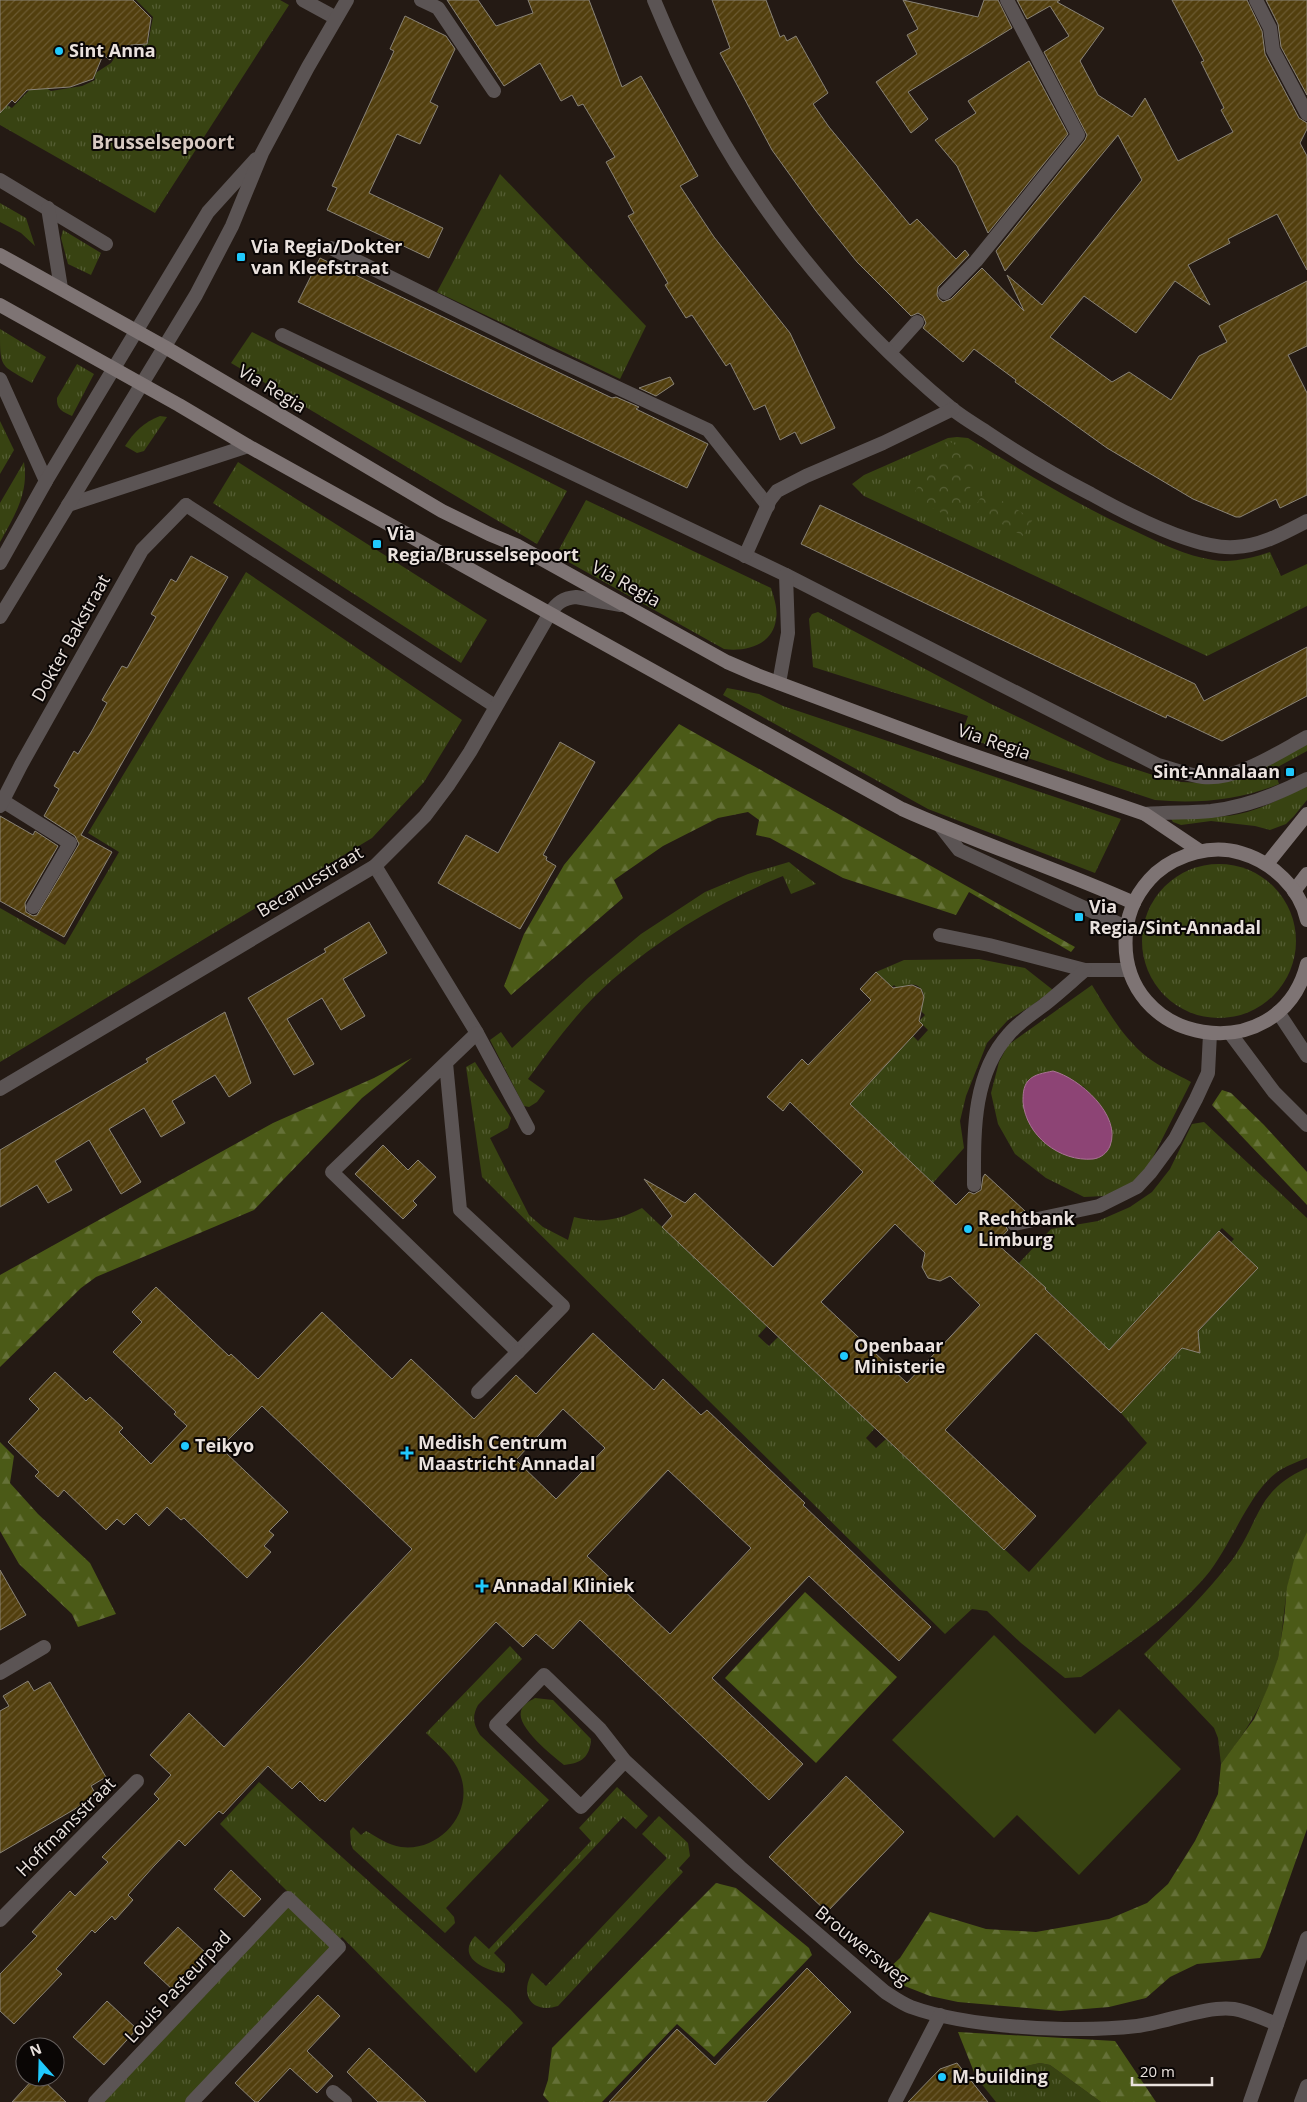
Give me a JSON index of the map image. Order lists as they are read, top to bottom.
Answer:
{
  "streets": {
    "main road": ["Via Regia"],
    "street": [
      "Dokter Bakstraat",
      "Becanusstraat",
      "Hoffmansstraat",
      "Brouwersweg",
      "Louis Pasteurpad"
    ]
  },
  "crossings": [
    ["Dokter Bakstraat", "Becanusstraat"]
  ],
  "districts": ["Brusselsepoort"],
  "places": {
    "other": [
      "Sint Anna",
      "Rechtbank Limburg",
      "Openbaar Ministerie",
      "Teikyo",
      "M-building"
    ],
    "transit": [
      "Via Regia/Dokter van Kleefstraat",
      "Via Regia/Brusselsepoort",
      "Sint-Annalaan",
      "Via Regia/Sint-Annadal"
    ],
    "health": ["Medish Centrum Maastricht Annadal", "Annadal Kliniek"]
  },
  "scale_bar": "20 m",
  "north": "top"
}
